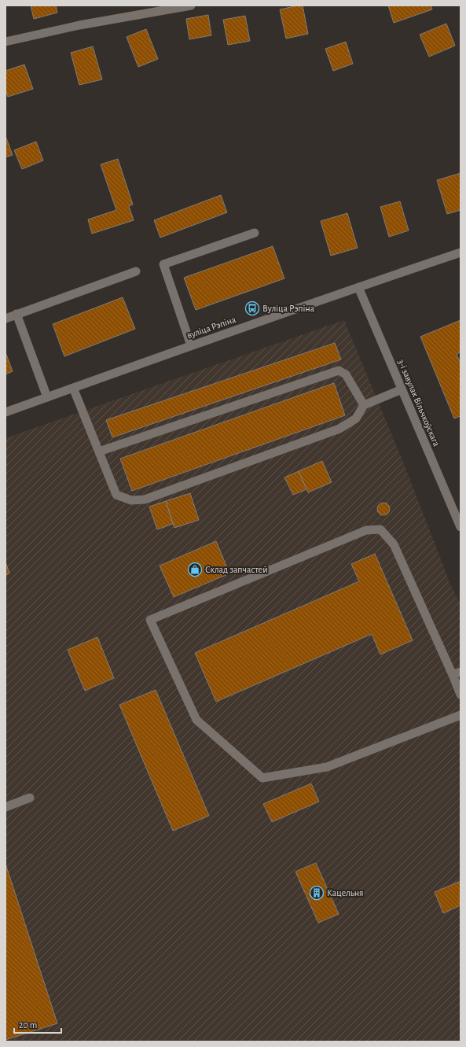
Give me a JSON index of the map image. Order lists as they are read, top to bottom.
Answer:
{
  "streets": {
    "street": ["вуліца Рэпіна", "3-і завулак Вільчкоўскага"]
  },
  "crossings": [
    ["вуліца Рэпіна", "3-і завулак Вільчкоўскага"]
  ],
  "places": {
    "bus stop": ["Вуліца Рэпіна"],
    "shop": ["Склад запчастей"],
    "building": ["Кацельня"]
  },
  "scale_bar": "20 m"
}
